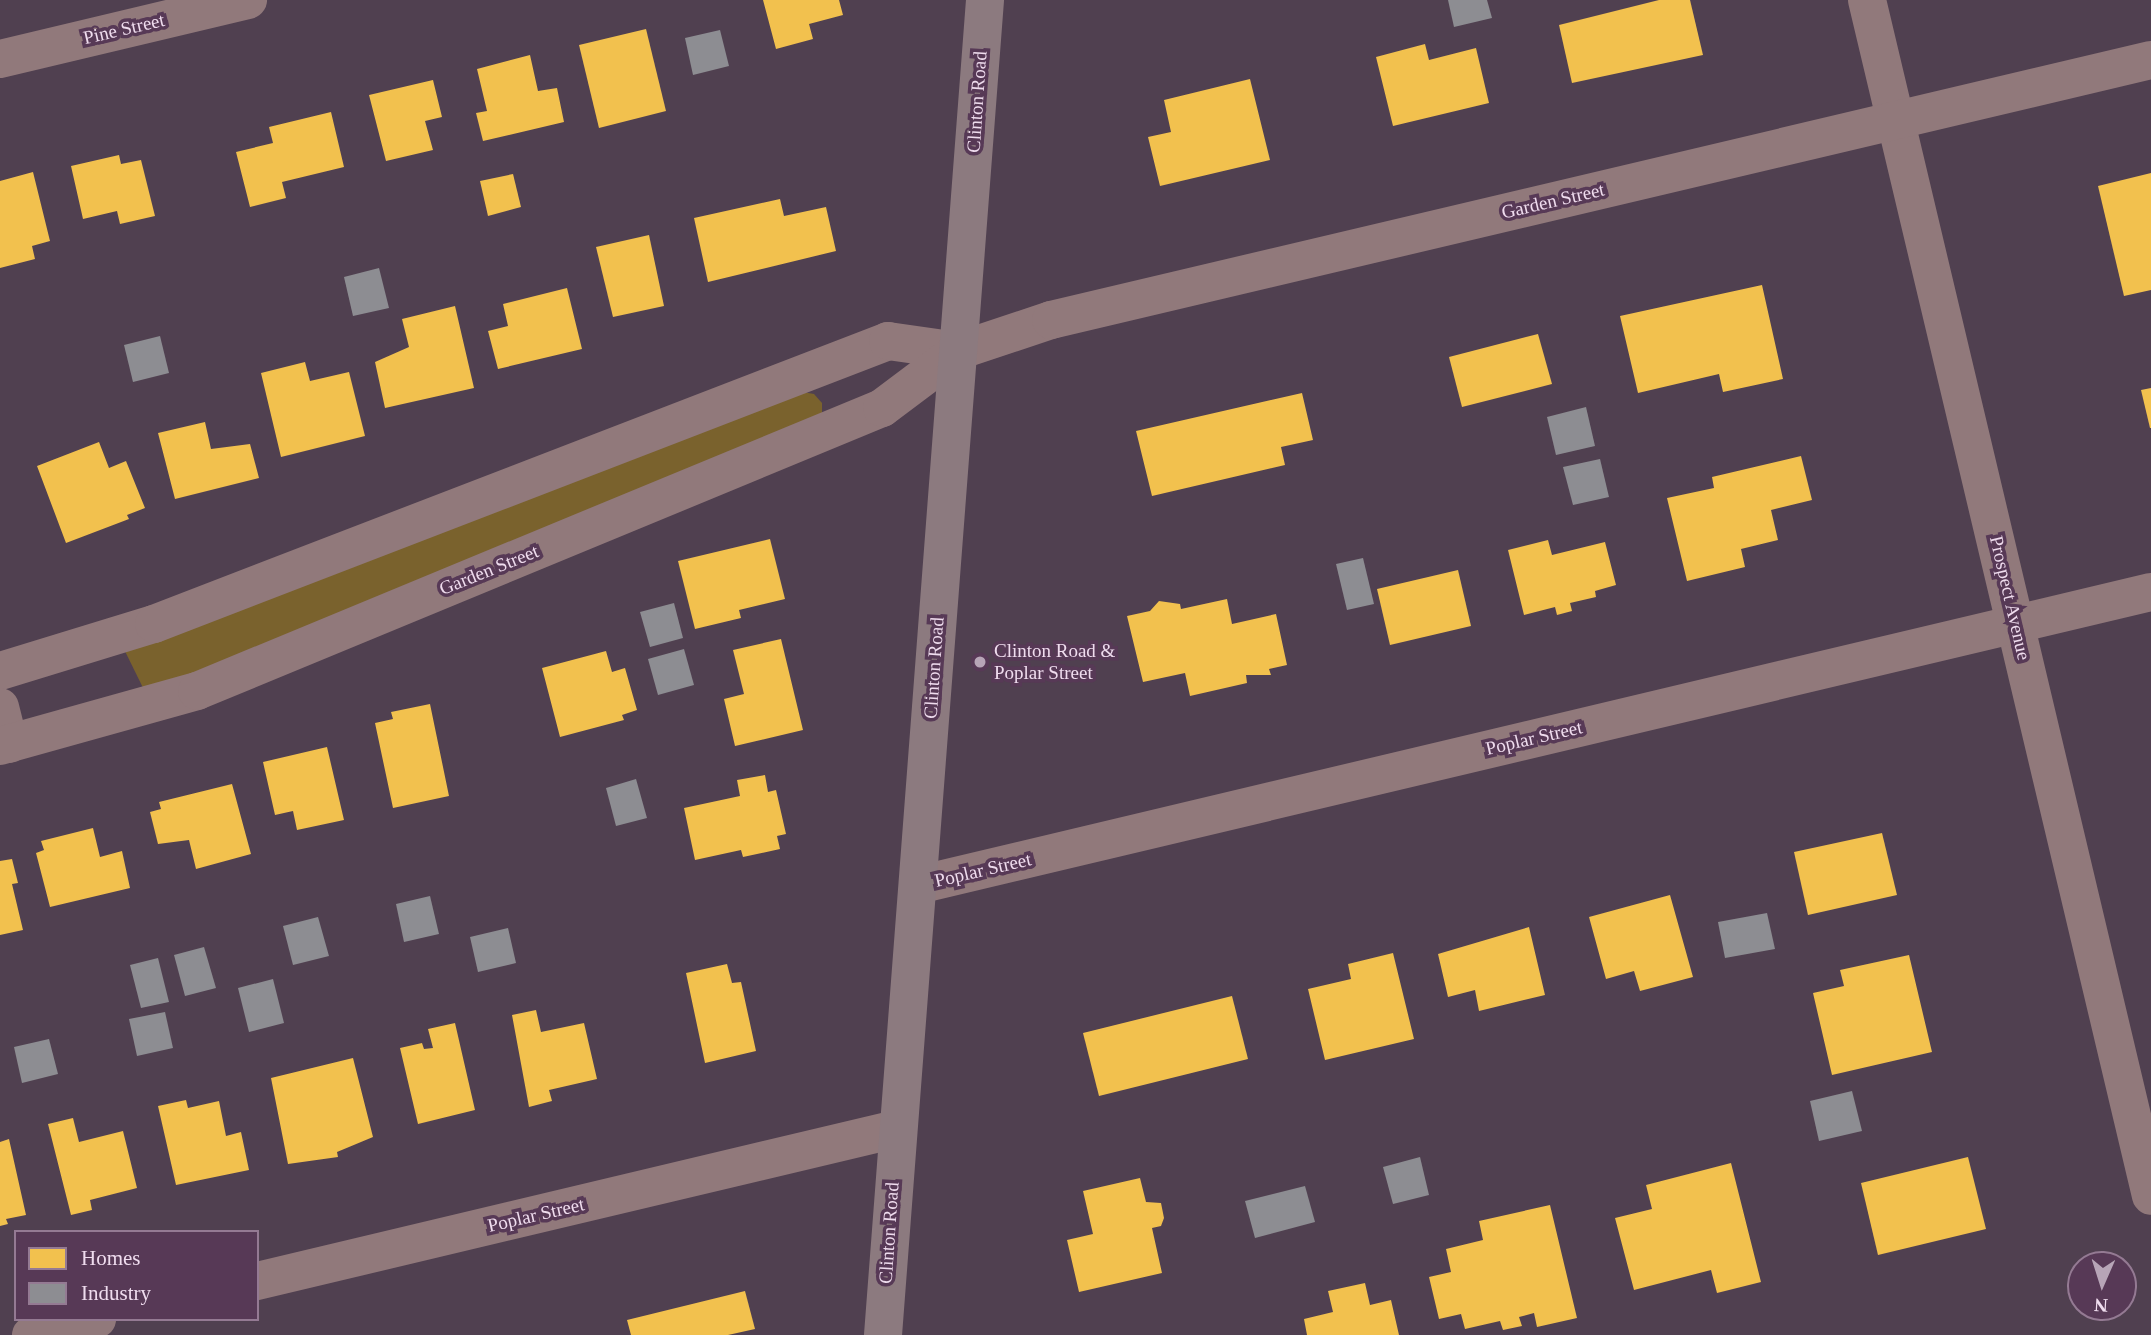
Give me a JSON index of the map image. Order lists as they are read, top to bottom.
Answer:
{
  "streets": {
    "main road": ["Clinton Road"],
    "street": [
      "Pine Street",
      "Garden Street",
      "Prospect Avenue",
      "Poplar Street"
    ]
  },
  "crossings": [
    ["Clinton Road", "Garden Street"],
    ["Clinton Road", "Poplar Street"],
    ["Garden Street", "Prospect Avenue"],
    ["Prospect Avenue", "Poplar Street"]
  ],
  "places": ["Clinton Road & Poplar Street"],
  "legend": ["Homes", "Industry"],
  "north": "bottom"
}
